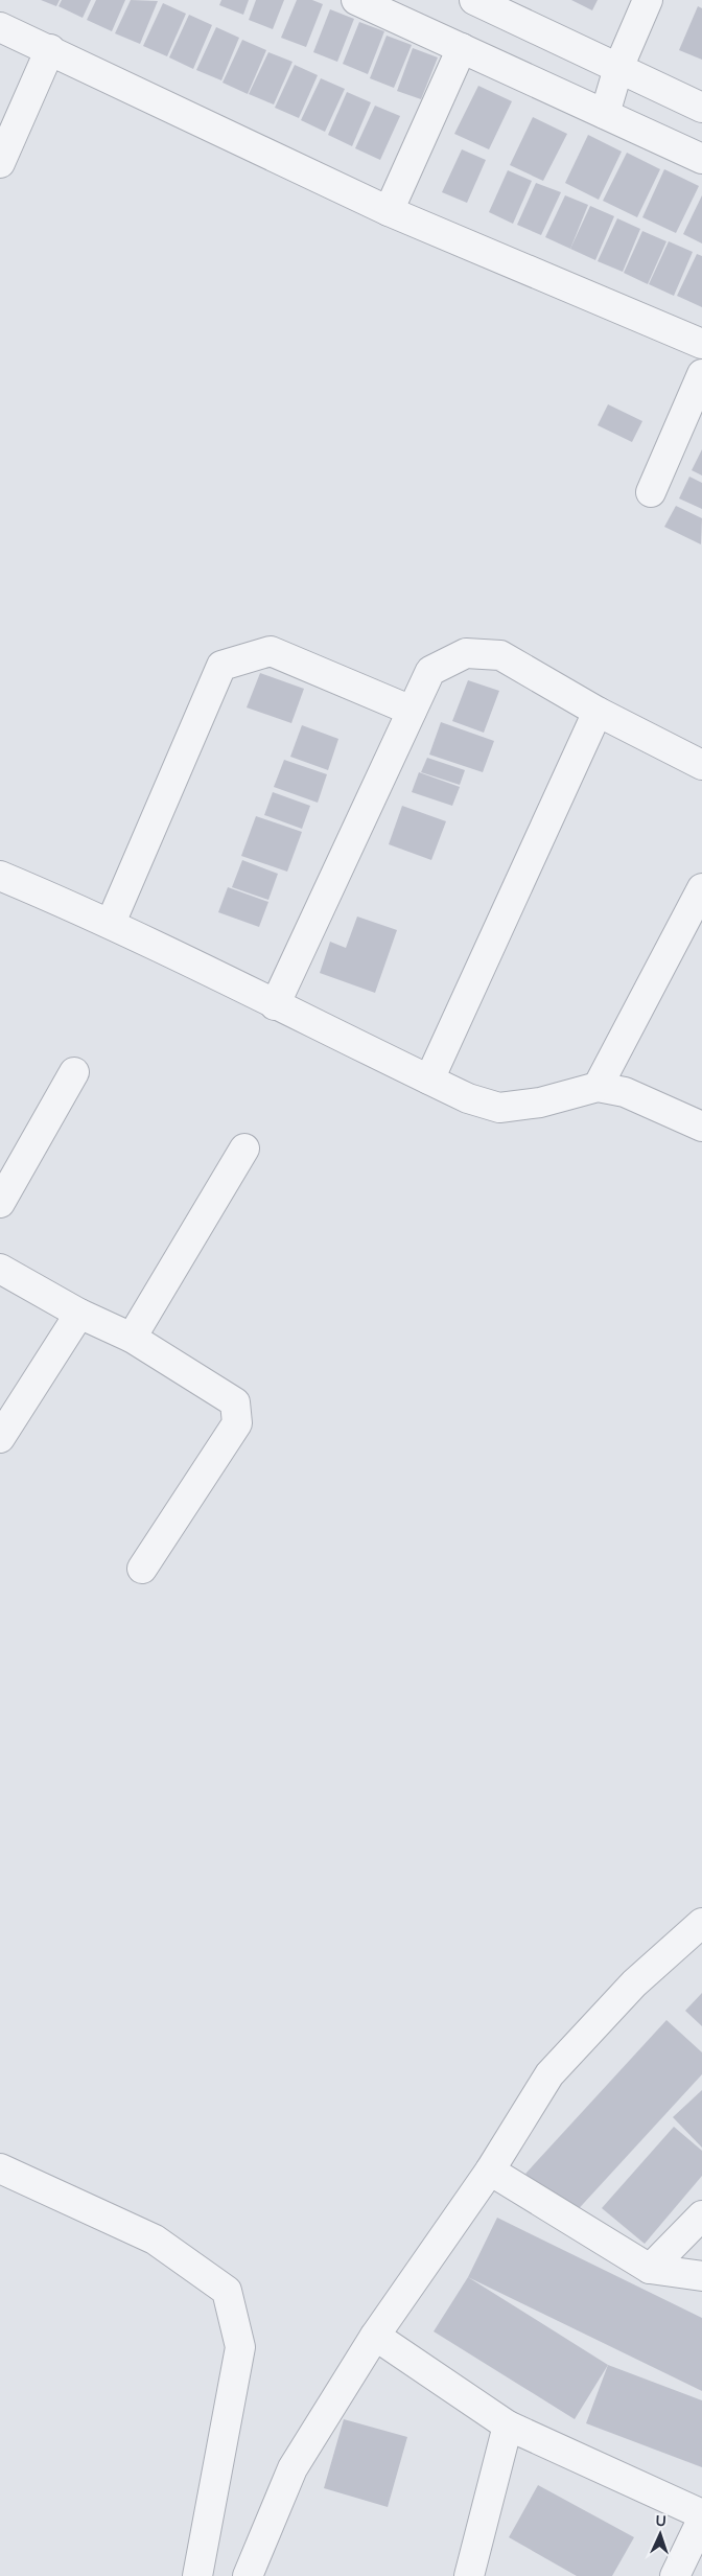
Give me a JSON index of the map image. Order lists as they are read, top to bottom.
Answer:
{
  "north": "top"
}
